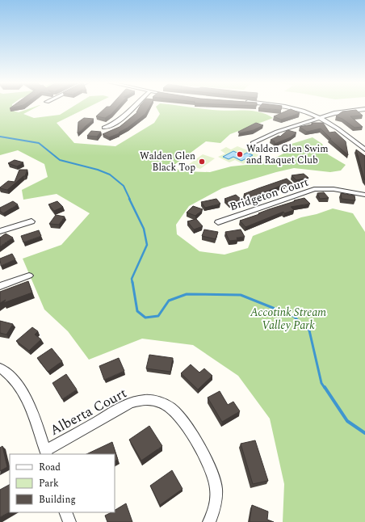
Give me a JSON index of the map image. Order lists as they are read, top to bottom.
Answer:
{
  "streets": {
    "street": ["Bridgeton Court", "Alberta Court"]
  },
  "parks": ["Accotink Stream Valley Park"],
  "places": ["Walden Glen Swim and Raquet Club", "Walden Glen Black Top"],
  "legend": ["Road", "Park", "Building"]
}
